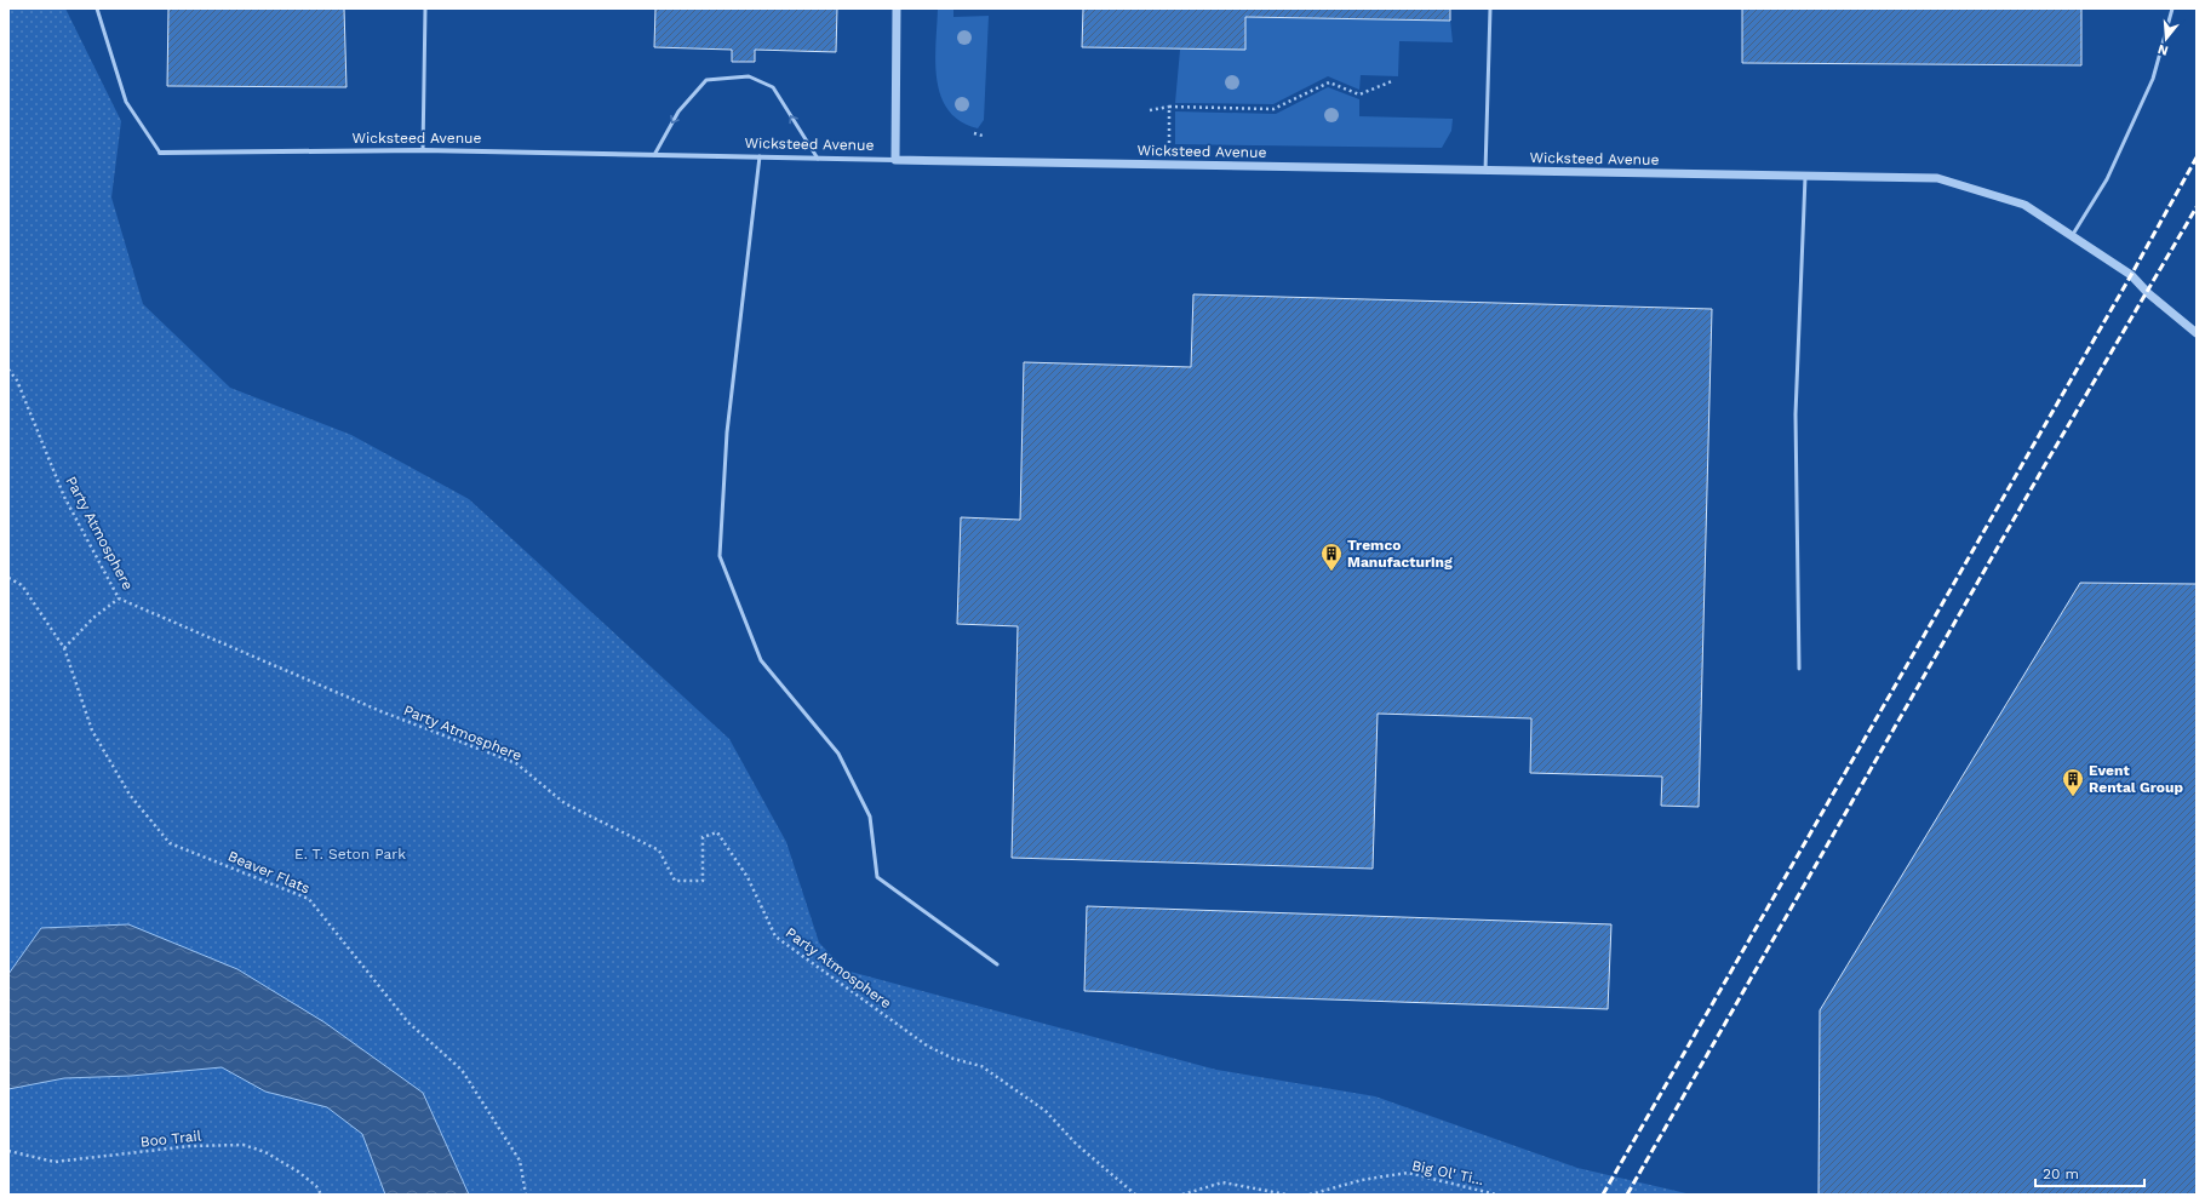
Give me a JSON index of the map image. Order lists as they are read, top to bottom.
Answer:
{
  "streets": {
    "street": ["Wicksteed Avenue"],
    "path": [
      "Party Atmosphere",
      "Beaver Flats",
      "Boo Trail",
      "Big Ol' Ti..."
    ]
  },
  "parks": ["E. T. Seton Park"],
  "places": {
    "building": ["Tremco Manufacturing", "Event Rental Group"]
  },
  "scale_bar": "20 m",
  "north": "bottom"
}
